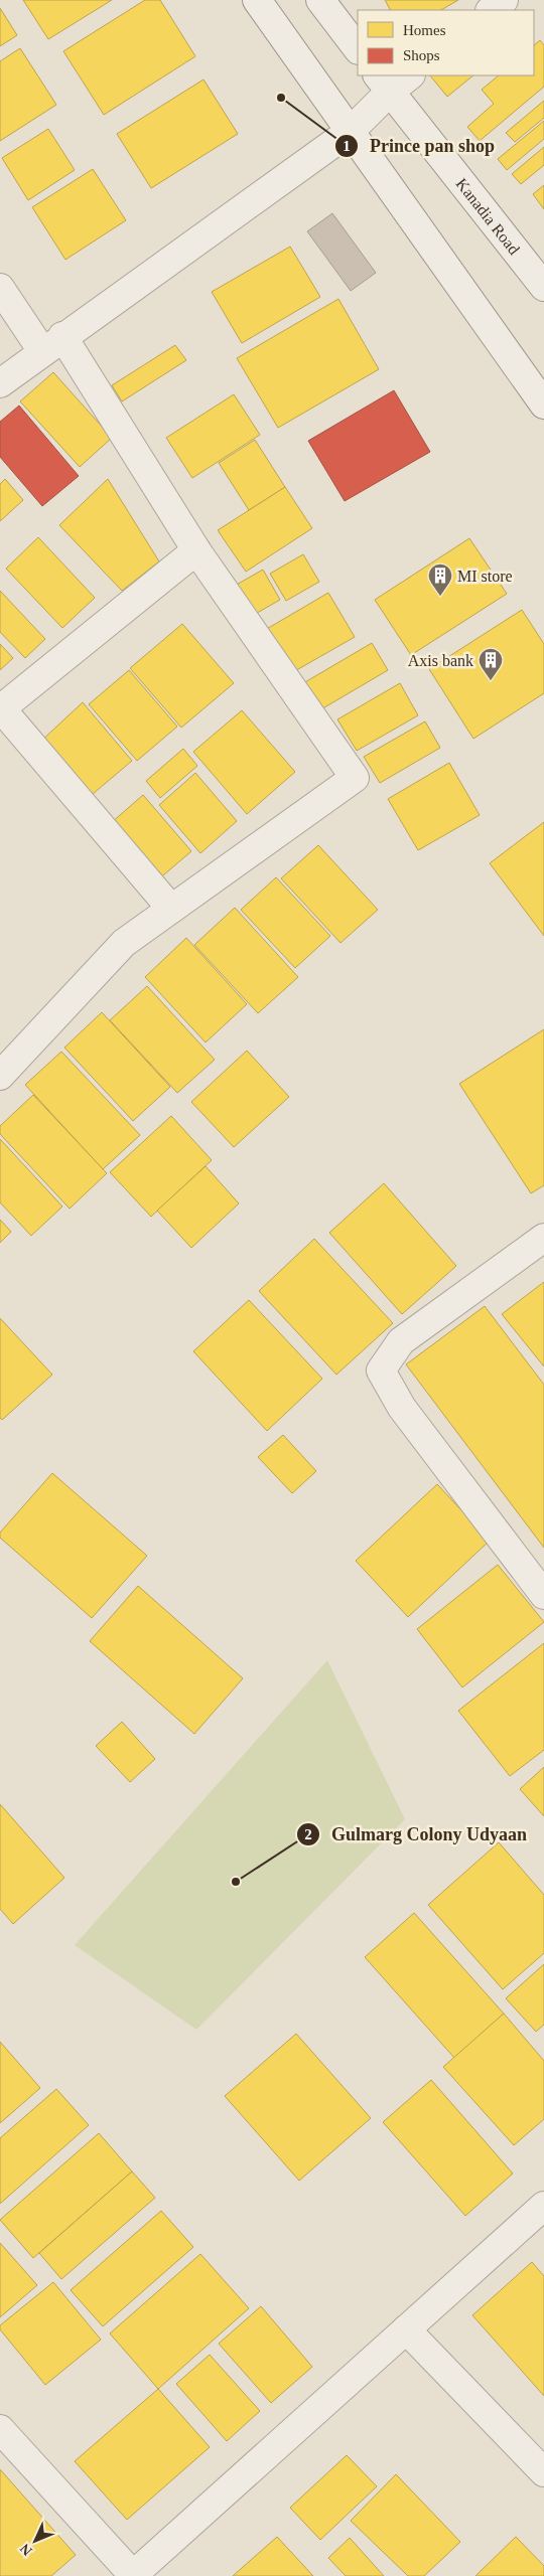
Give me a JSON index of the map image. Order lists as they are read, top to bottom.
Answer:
{
  "streets": {
    "street": ["Kanadia Road"]
  },
  "places": {
    "other": ["Prince pan shop", "Gulmarg Colony Udyaan"],
    "building": ["MI store", "Axis bank"]
  },
  "legend": ["Homes", "Shops"],
  "north": "bottom left"
}
